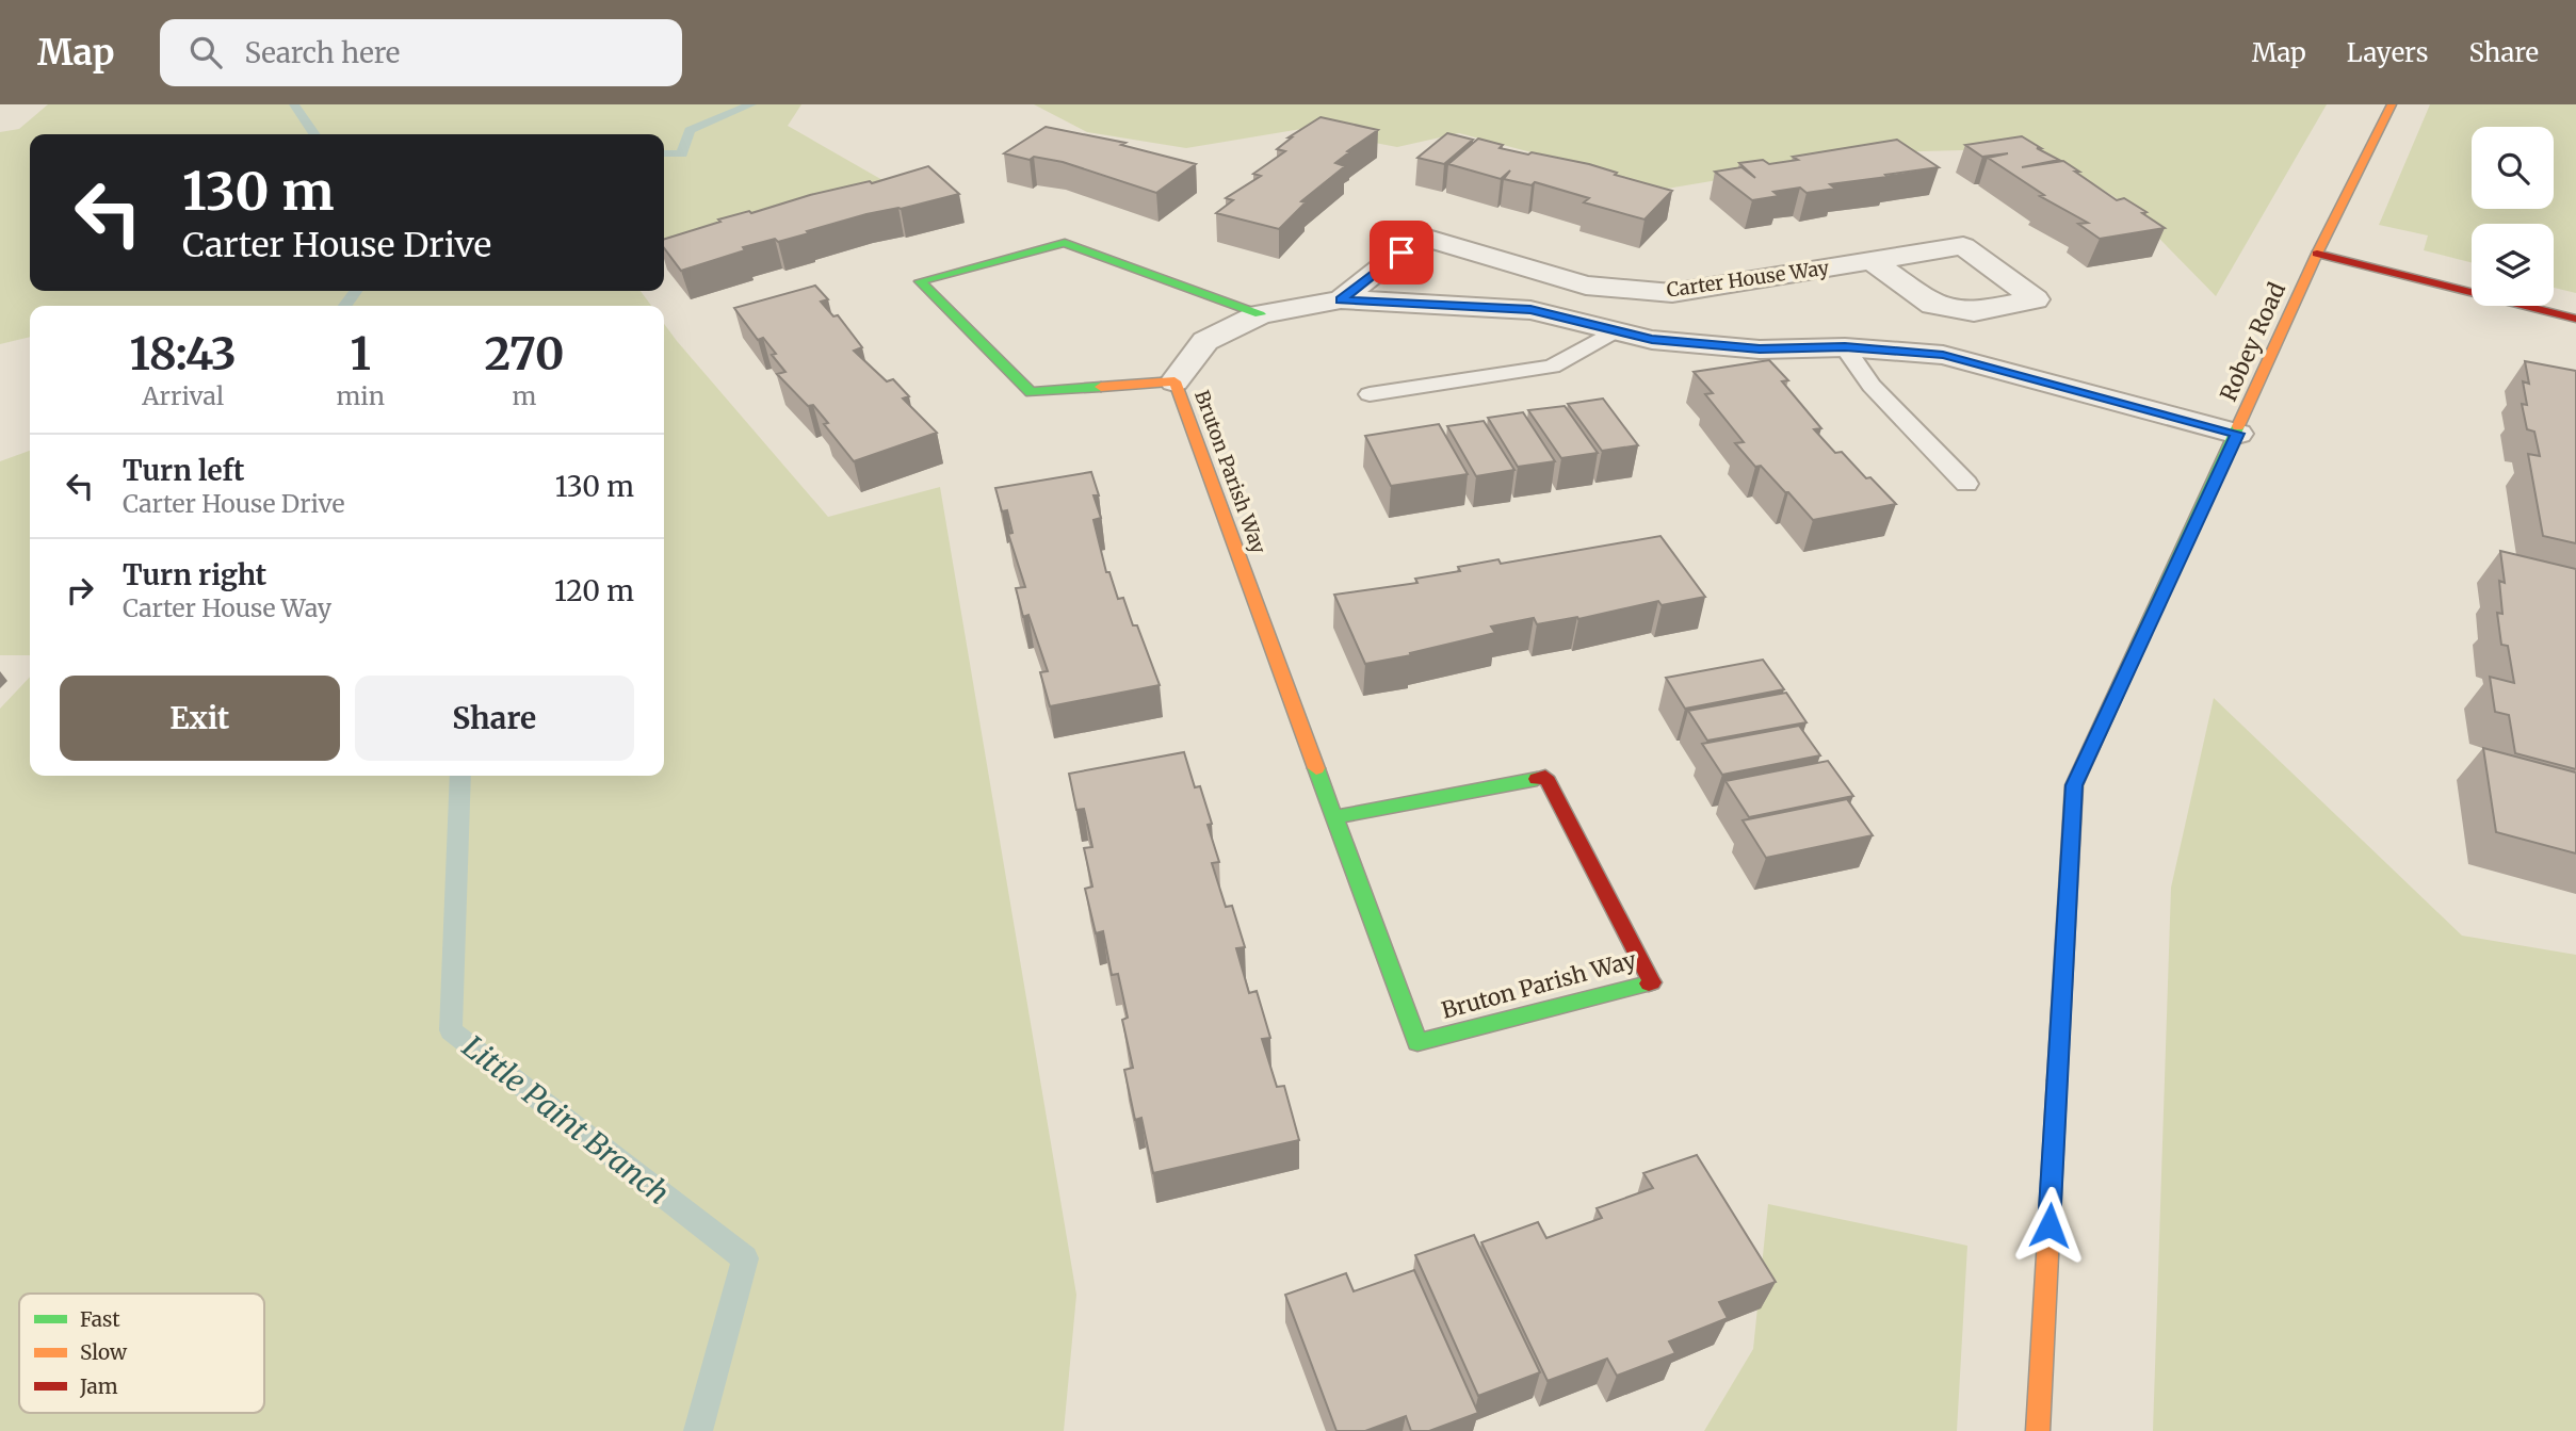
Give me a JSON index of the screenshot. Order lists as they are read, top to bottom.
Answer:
{
  "streets": {
    "street": ["Carter House Way", "Robey Road", "Bruton Parish Way"]
  },
  "water": ["Little Paint Branch"],
  "legend": ["Fast", "Slow", "Jam"],
  "page": {
    "header": "Map",
    "search": "Search here",
    "nav": ["Map", "Layers", "Share"],
    "turn": ["130 m", "Carter House Drive"],
    "eta": [
      "18:43",
      "Arrival",
      "1",
      "min",
      "270",
      "m"
    ],
    "list": [
      {
        "name": "Turn left",
        "note": "Carter House Drive",
        "value": "130 m"
      },
      {
        "name": "Turn right",
        "note": "Carter House Way",
        "value": "120 m"
      }
    ],
    "buttons": ["Exit", "Share"]
  }
}
